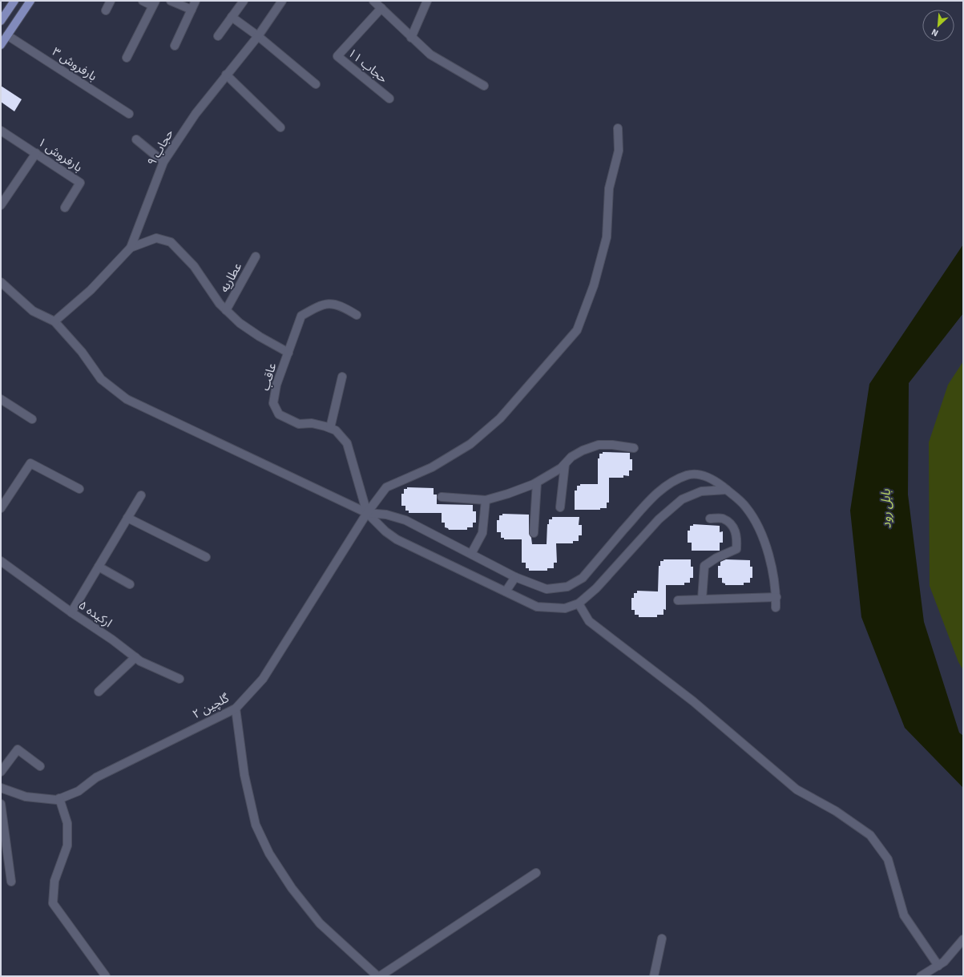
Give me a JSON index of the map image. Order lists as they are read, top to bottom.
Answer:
{
  "streets": {
    "street": [
      "بارفروش ۳",
      "حجاب ۱۱",
      "حجاب ۹",
      "بارفروش ۱",
      "عطاریه",
      "عاقب",
      "ارکیده ۵",
      "گلچین ۲"
    ]
  },
  "crossings": [
    ["عاقب", "گلچین ۲"]
  ],
  "water": ["بابل رود"],
  "north": "bottom left"
}
